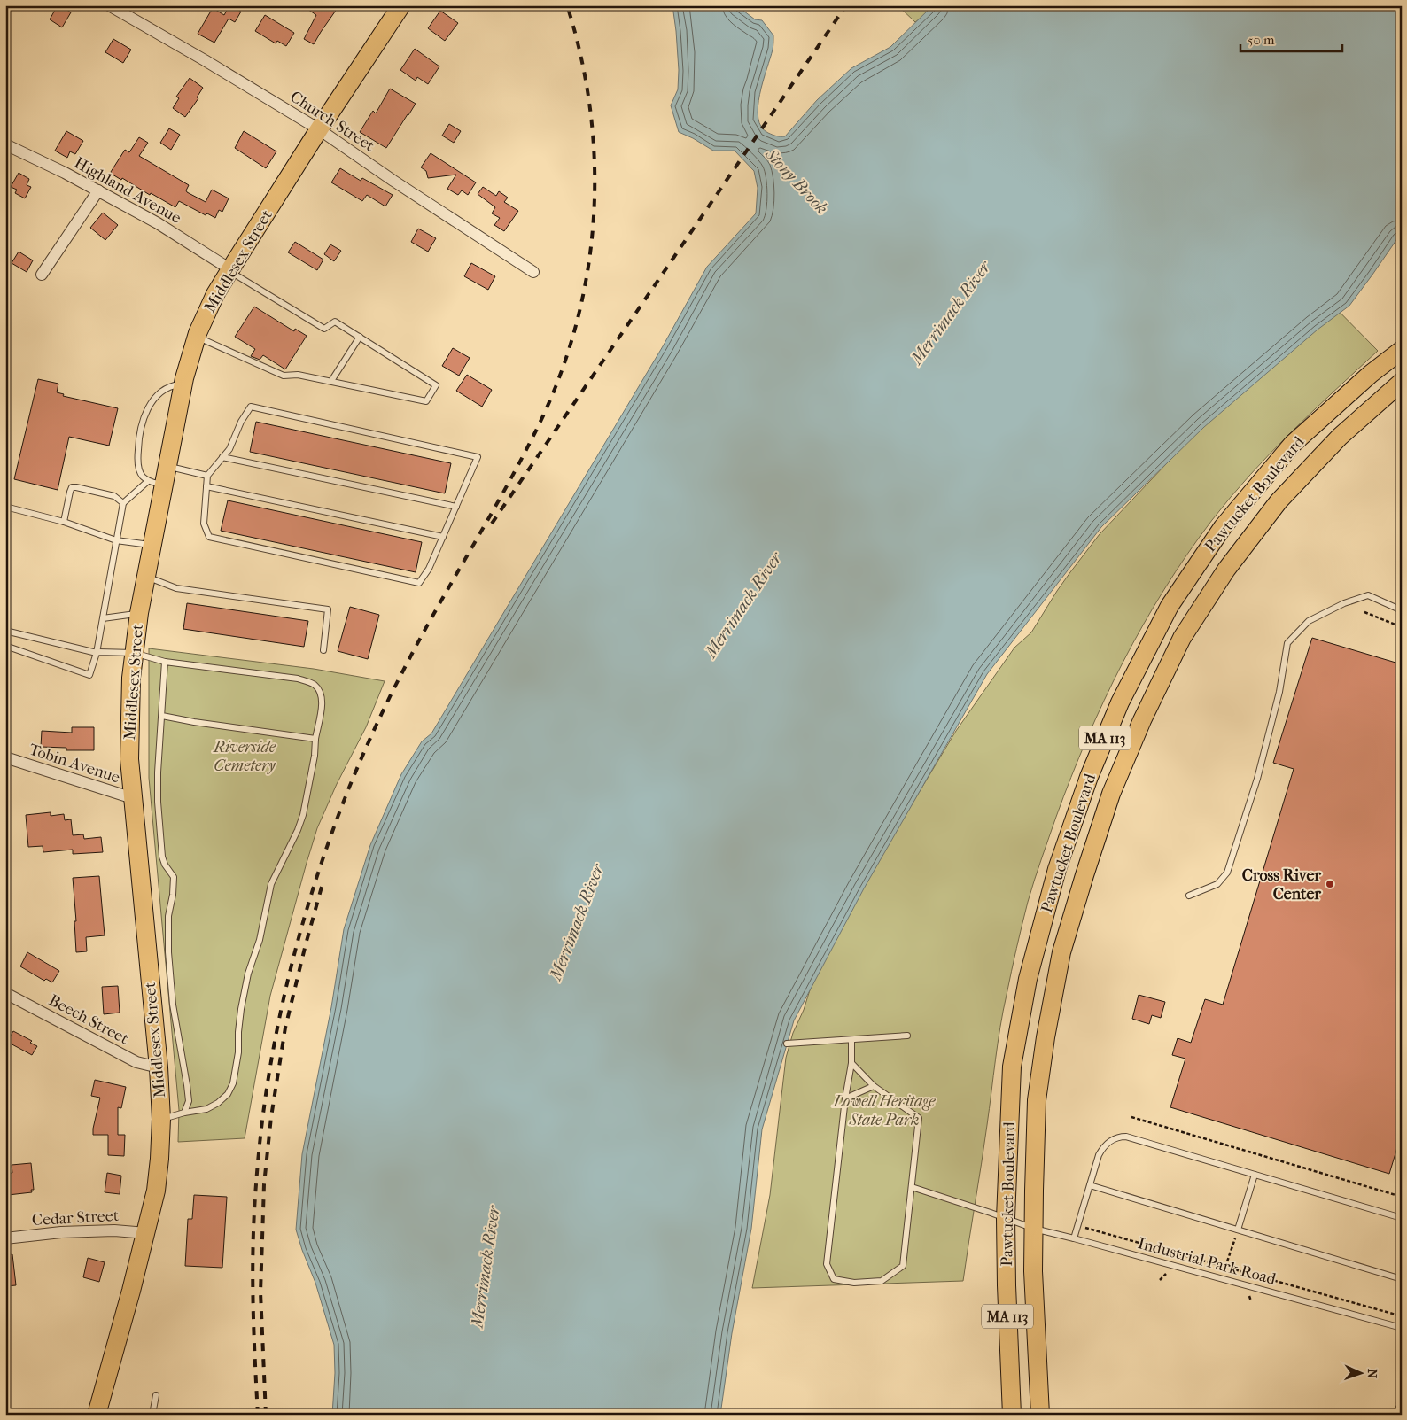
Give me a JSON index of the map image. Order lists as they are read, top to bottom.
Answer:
{
  "streets": {
    "main road": ["Middlesex Street", "Pawtucket Boulevard", "MA 113"],
    "street": [
      "Church Street",
      "Highland Avenue",
      "Tobin Avenue",
      "Beech Street",
      "Cedar Street"
    ],
    "lane": ["Industrial Park Road"]
  },
  "crossings": [
    ["Church Street", "Middlesex Street"],
    ["Highland Avenue", "Middlesex Street"],
    ["Middlesex Street", "Tobin Avenue"],
    ["Middlesex Street", "Beech Street"],
    ["Middlesex Street", "Cedar Street"],
    ["Pawtucket Boulevard", "Industrial Park Road"]
  ],
  "water": ["Stony Brook", "Merrimack River"],
  "parks": ["Riverside Cemetery", "Lowell Heritage State Park"],
  "places": ["Cross River Center"],
  "scale_bar": "50 m",
  "north": "right"
}
